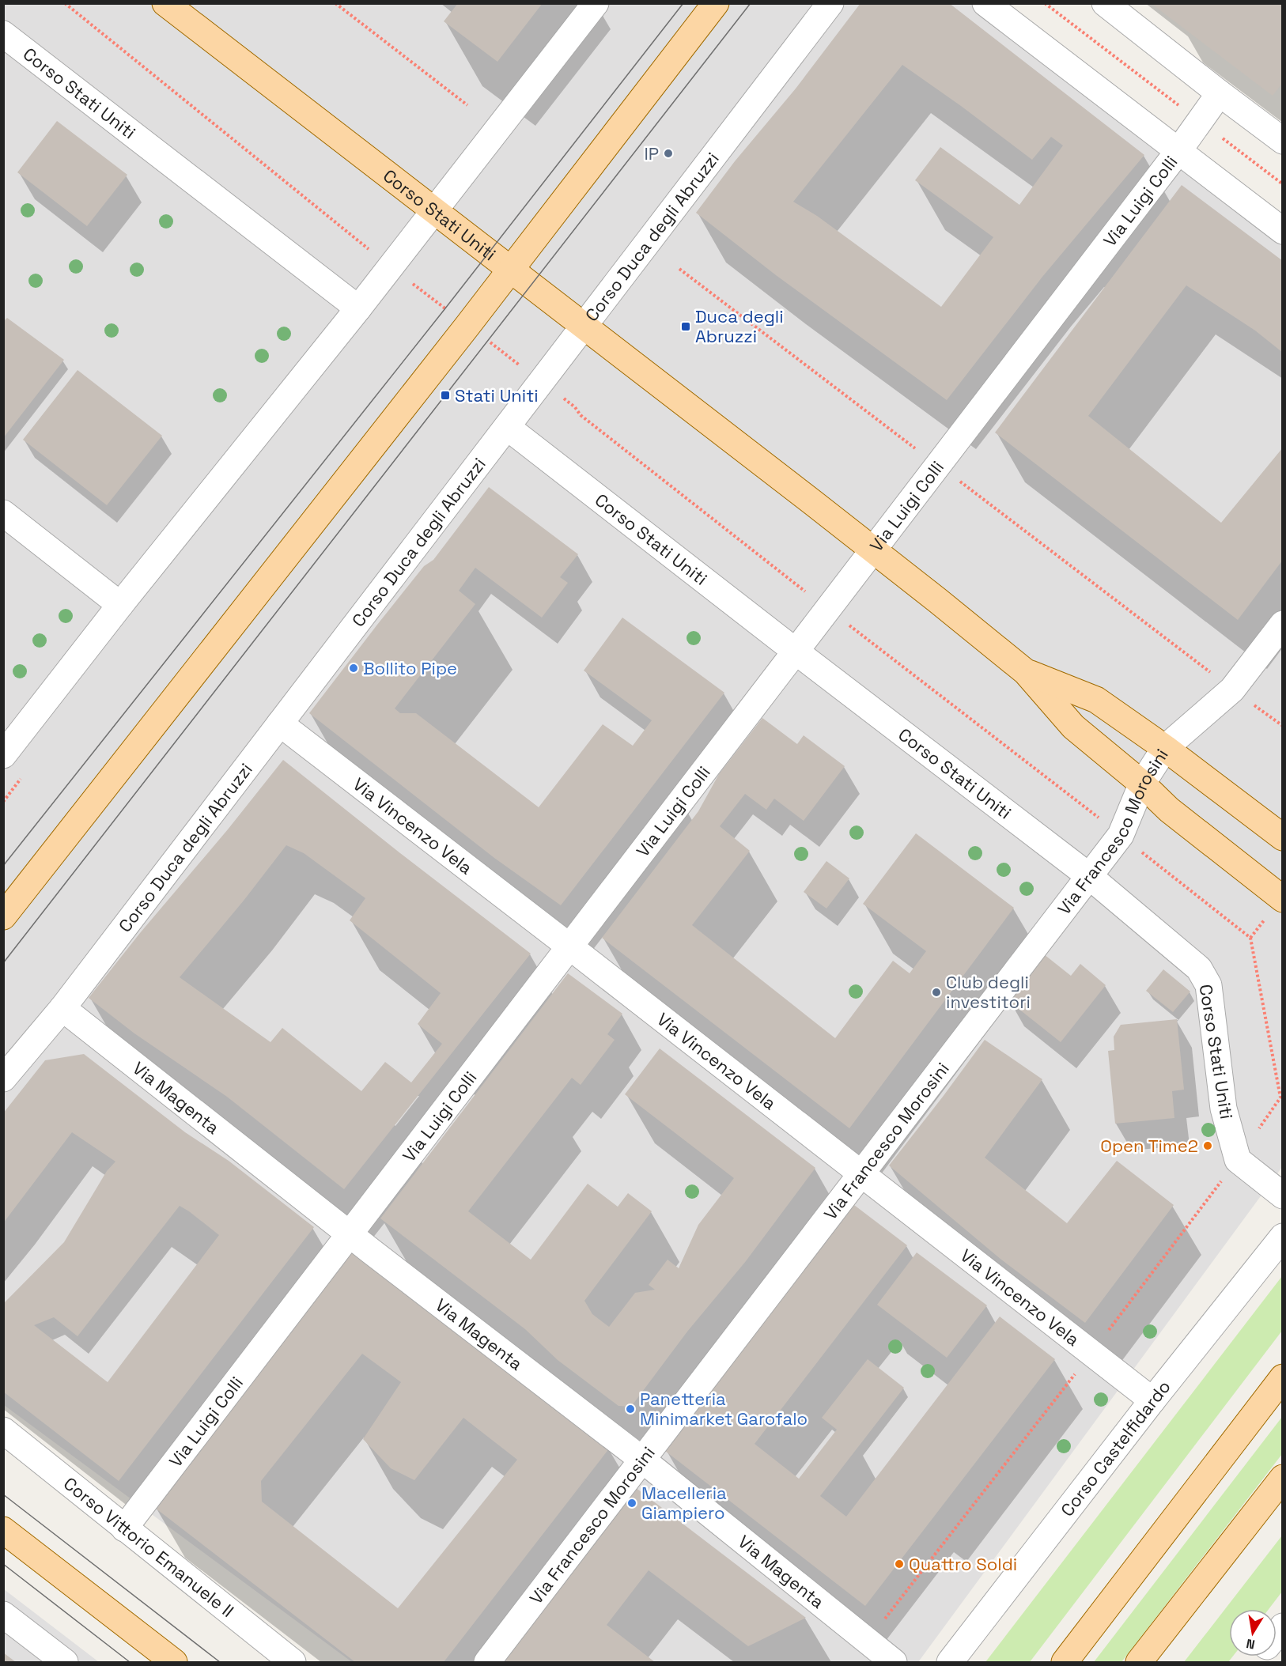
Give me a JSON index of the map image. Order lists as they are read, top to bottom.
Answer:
{
  "streets": {
    "main road": ["Corso Stati Uniti"],
    "street": [
      "Via Luigi Colli",
      "Corso Duca degli Abruzzi",
      "Via Vincenzo Vela",
      "Via Francesco Morosini",
      "Via Magenta",
      "Corso Castelfidardo",
      "Corso Vittorio Emanuele II"
    ]
  },
  "crossings": [
    ["Corso Stati Uniti", "Via Luigi Colli"],
    ["Corso Stati Uniti", "Corso Duca degli Abruzzi"],
    ["Corso Stati Uniti", "Via Francesco Morosini"],
    ["Via Luigi Colli", "Via Vincenzo Vela"],
    ["Via Luigi Colli", "Via Magenta"],
    ["Via Luigi Colli", "Corso Vittorio Emanuele II"],
    ["Corso Duca degli Abruzzi", "Via Vincenzo Vela"],
    ["Corso Duca degli Abruzzi", "Via Magenta"],
    ["Via Vincenzo Vela", "Via Francesco Morosini"],
    ["Via Vincenzo Vela", "Corso Castelfidardo"],
    ["Via Francesco Morosini", "Via Magenta"]
  ],
  "places": {
    "other": [
      "IP",
      "Bollito Pipe",
      "Club degli investitori",
      "Open Time2",
      "Panetteria Minimarket Garofalo",
      "Macelleria Giampiero",
      "Quattro Soldi"
    ],
    "transit": ["Duca degli Abruzzi", "Stati Uniti"]
  },
  "north": "bottom"
}
